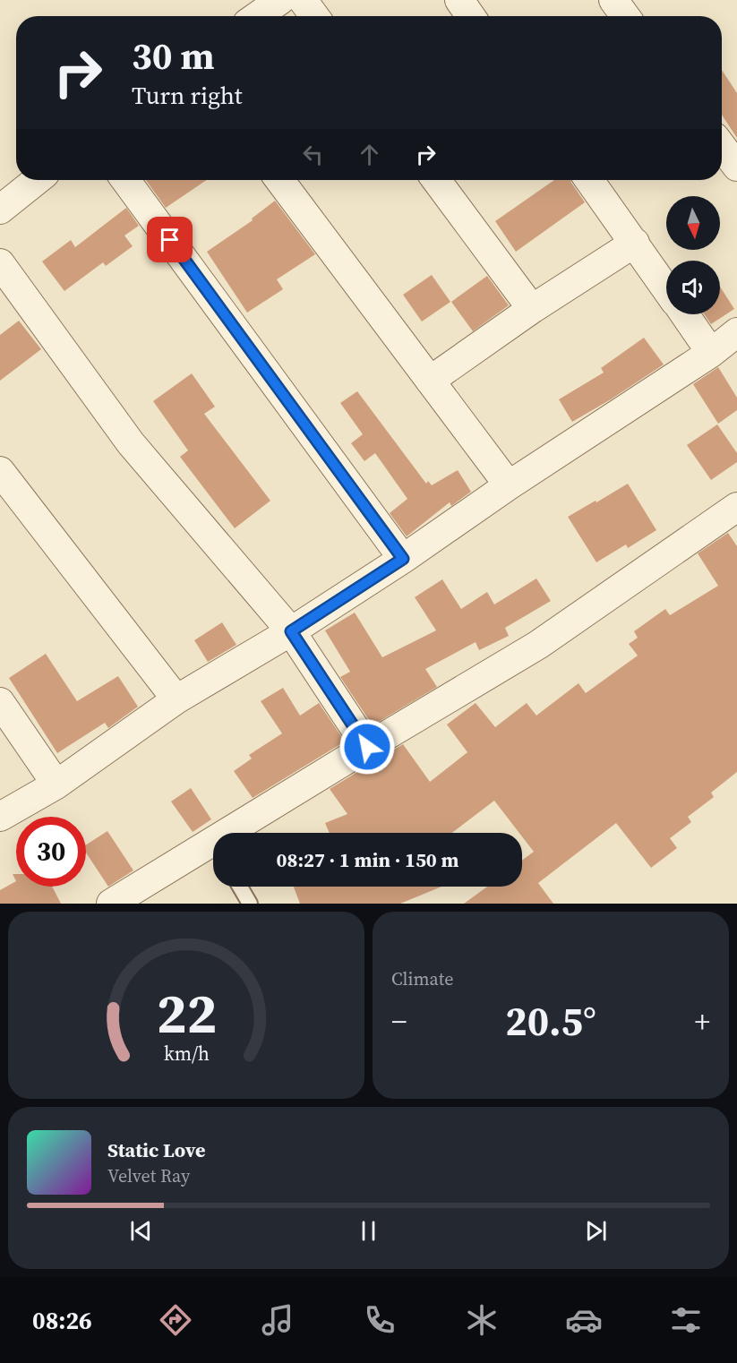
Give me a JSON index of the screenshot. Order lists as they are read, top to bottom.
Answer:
{
  "north": "bottom",
  "page": {
    "turn": ["30 m", "Turn right"],
    "limit": "30",
    "trip": "08:27 · 1 min · 150 m",
    "tile": "Climate",
    "heat": ["−", "20.5°", "+"],
    "song": ["Static Love", "Velvet Ray"],
    "tabs": "08:26",
    "gauge": ["22", "km/h"]
  }
}
